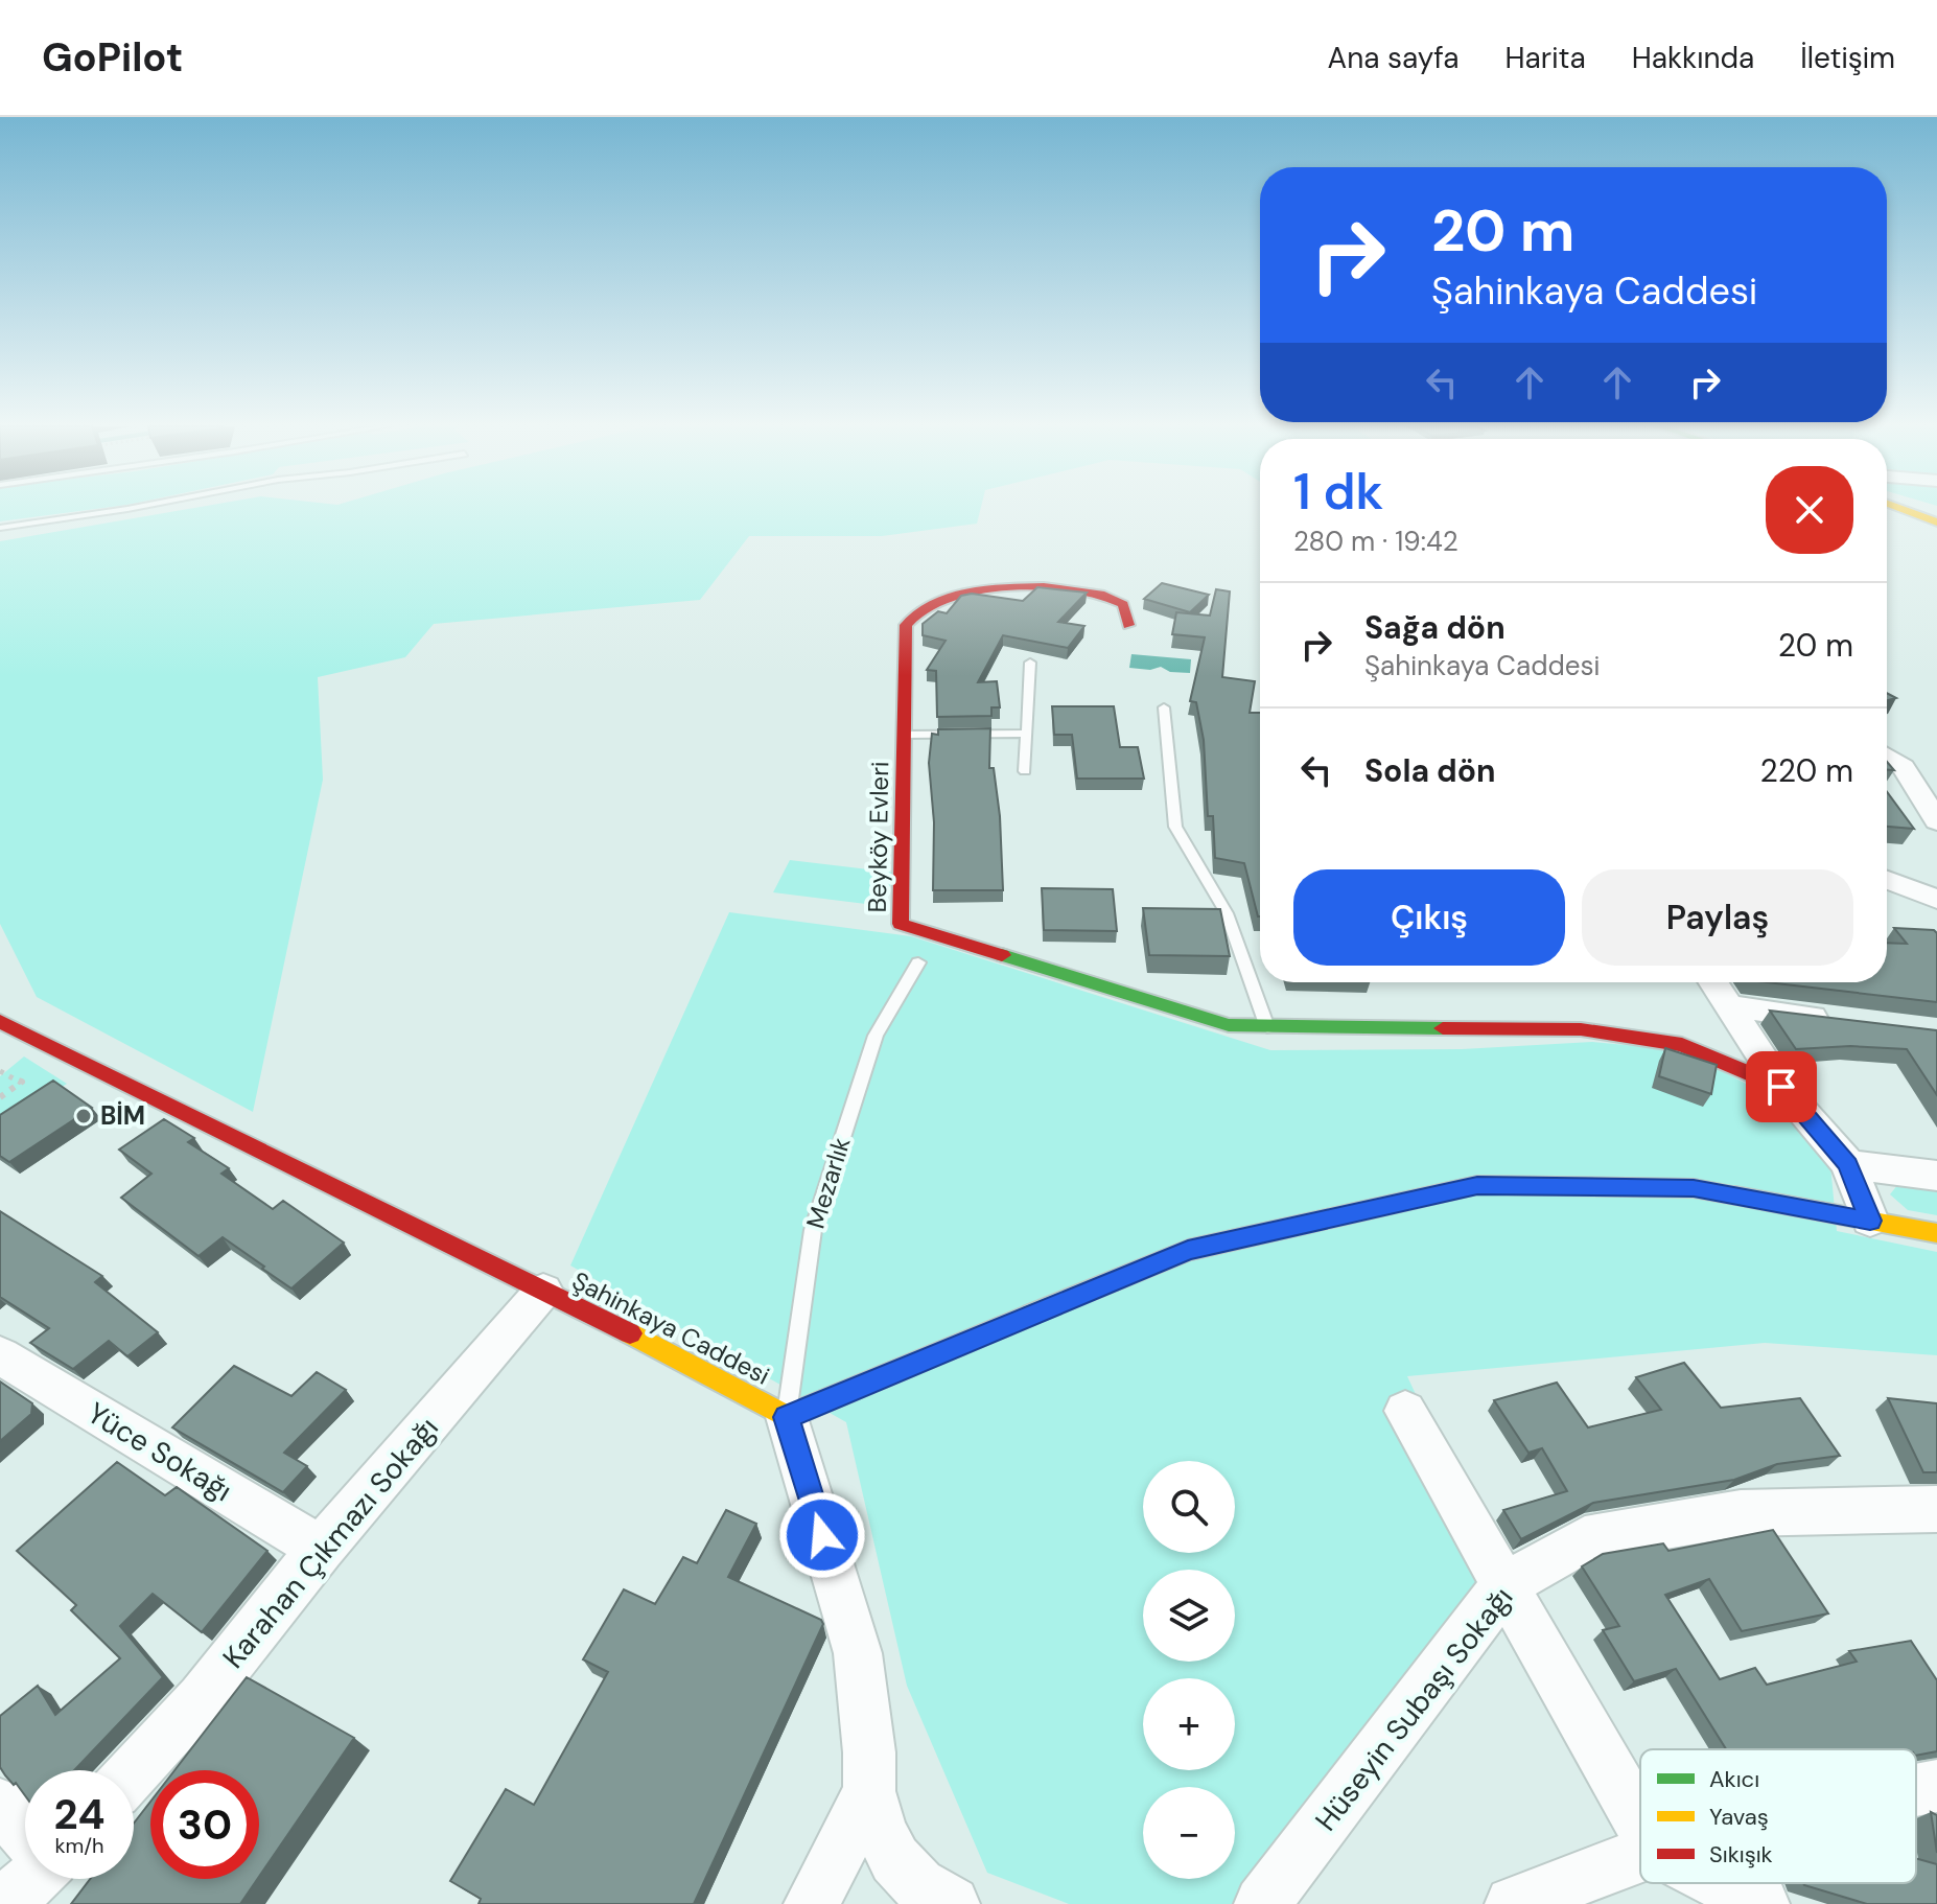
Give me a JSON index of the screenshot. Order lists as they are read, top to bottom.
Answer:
{
  "streets": {
    "street": [
      "Beyköy Evleri",
      "Şahinkaya Caddesi",
      "Yüce Sokağı",
      "Karahan Çıkmazı Sokağı",
      "Hüseyin Subaşı Sokağı"
    ],
    "lane": ["Mezarlık"]
  },
  "crossings": [
    ["Mezarlık", "Şahinkaya Caddesi"],
    ["Şahinkaya Caddesi", "Karahan Çıkmazı Sokağı"],
    ["Yüce Sokağı", "Karahan Çıkmazı Sokağı"]
  ],
  "places": ["BİM"],
  "legend": ["Akıcı", "Yavaş", "Sıkışık"],
  "page": {
    "header": "GoPilot",
    "nav": [
      "Ana sayfa",
      "Harita",
      "Hakkında",
      "İletişim"
    ],
    "turn": ["20 m", "Şahinkaya Caddesi"],
    "heading": ["1 dk", "280 m · 19:42"],
    "list": [
      {
        "name": "Sağa dön",
        "note": "Şahinkaya Caddesi",
        "value": "20 m"
      },
      {
        "name": "Sola dön",
        "value": "220 m"
      }
    ],
    "buttons": ["Çıkış", "Paylaş"],
    "map_buttons": ["+", "−"],
    "speed": "24 km/h",
    "limit": "30"
  }
}
